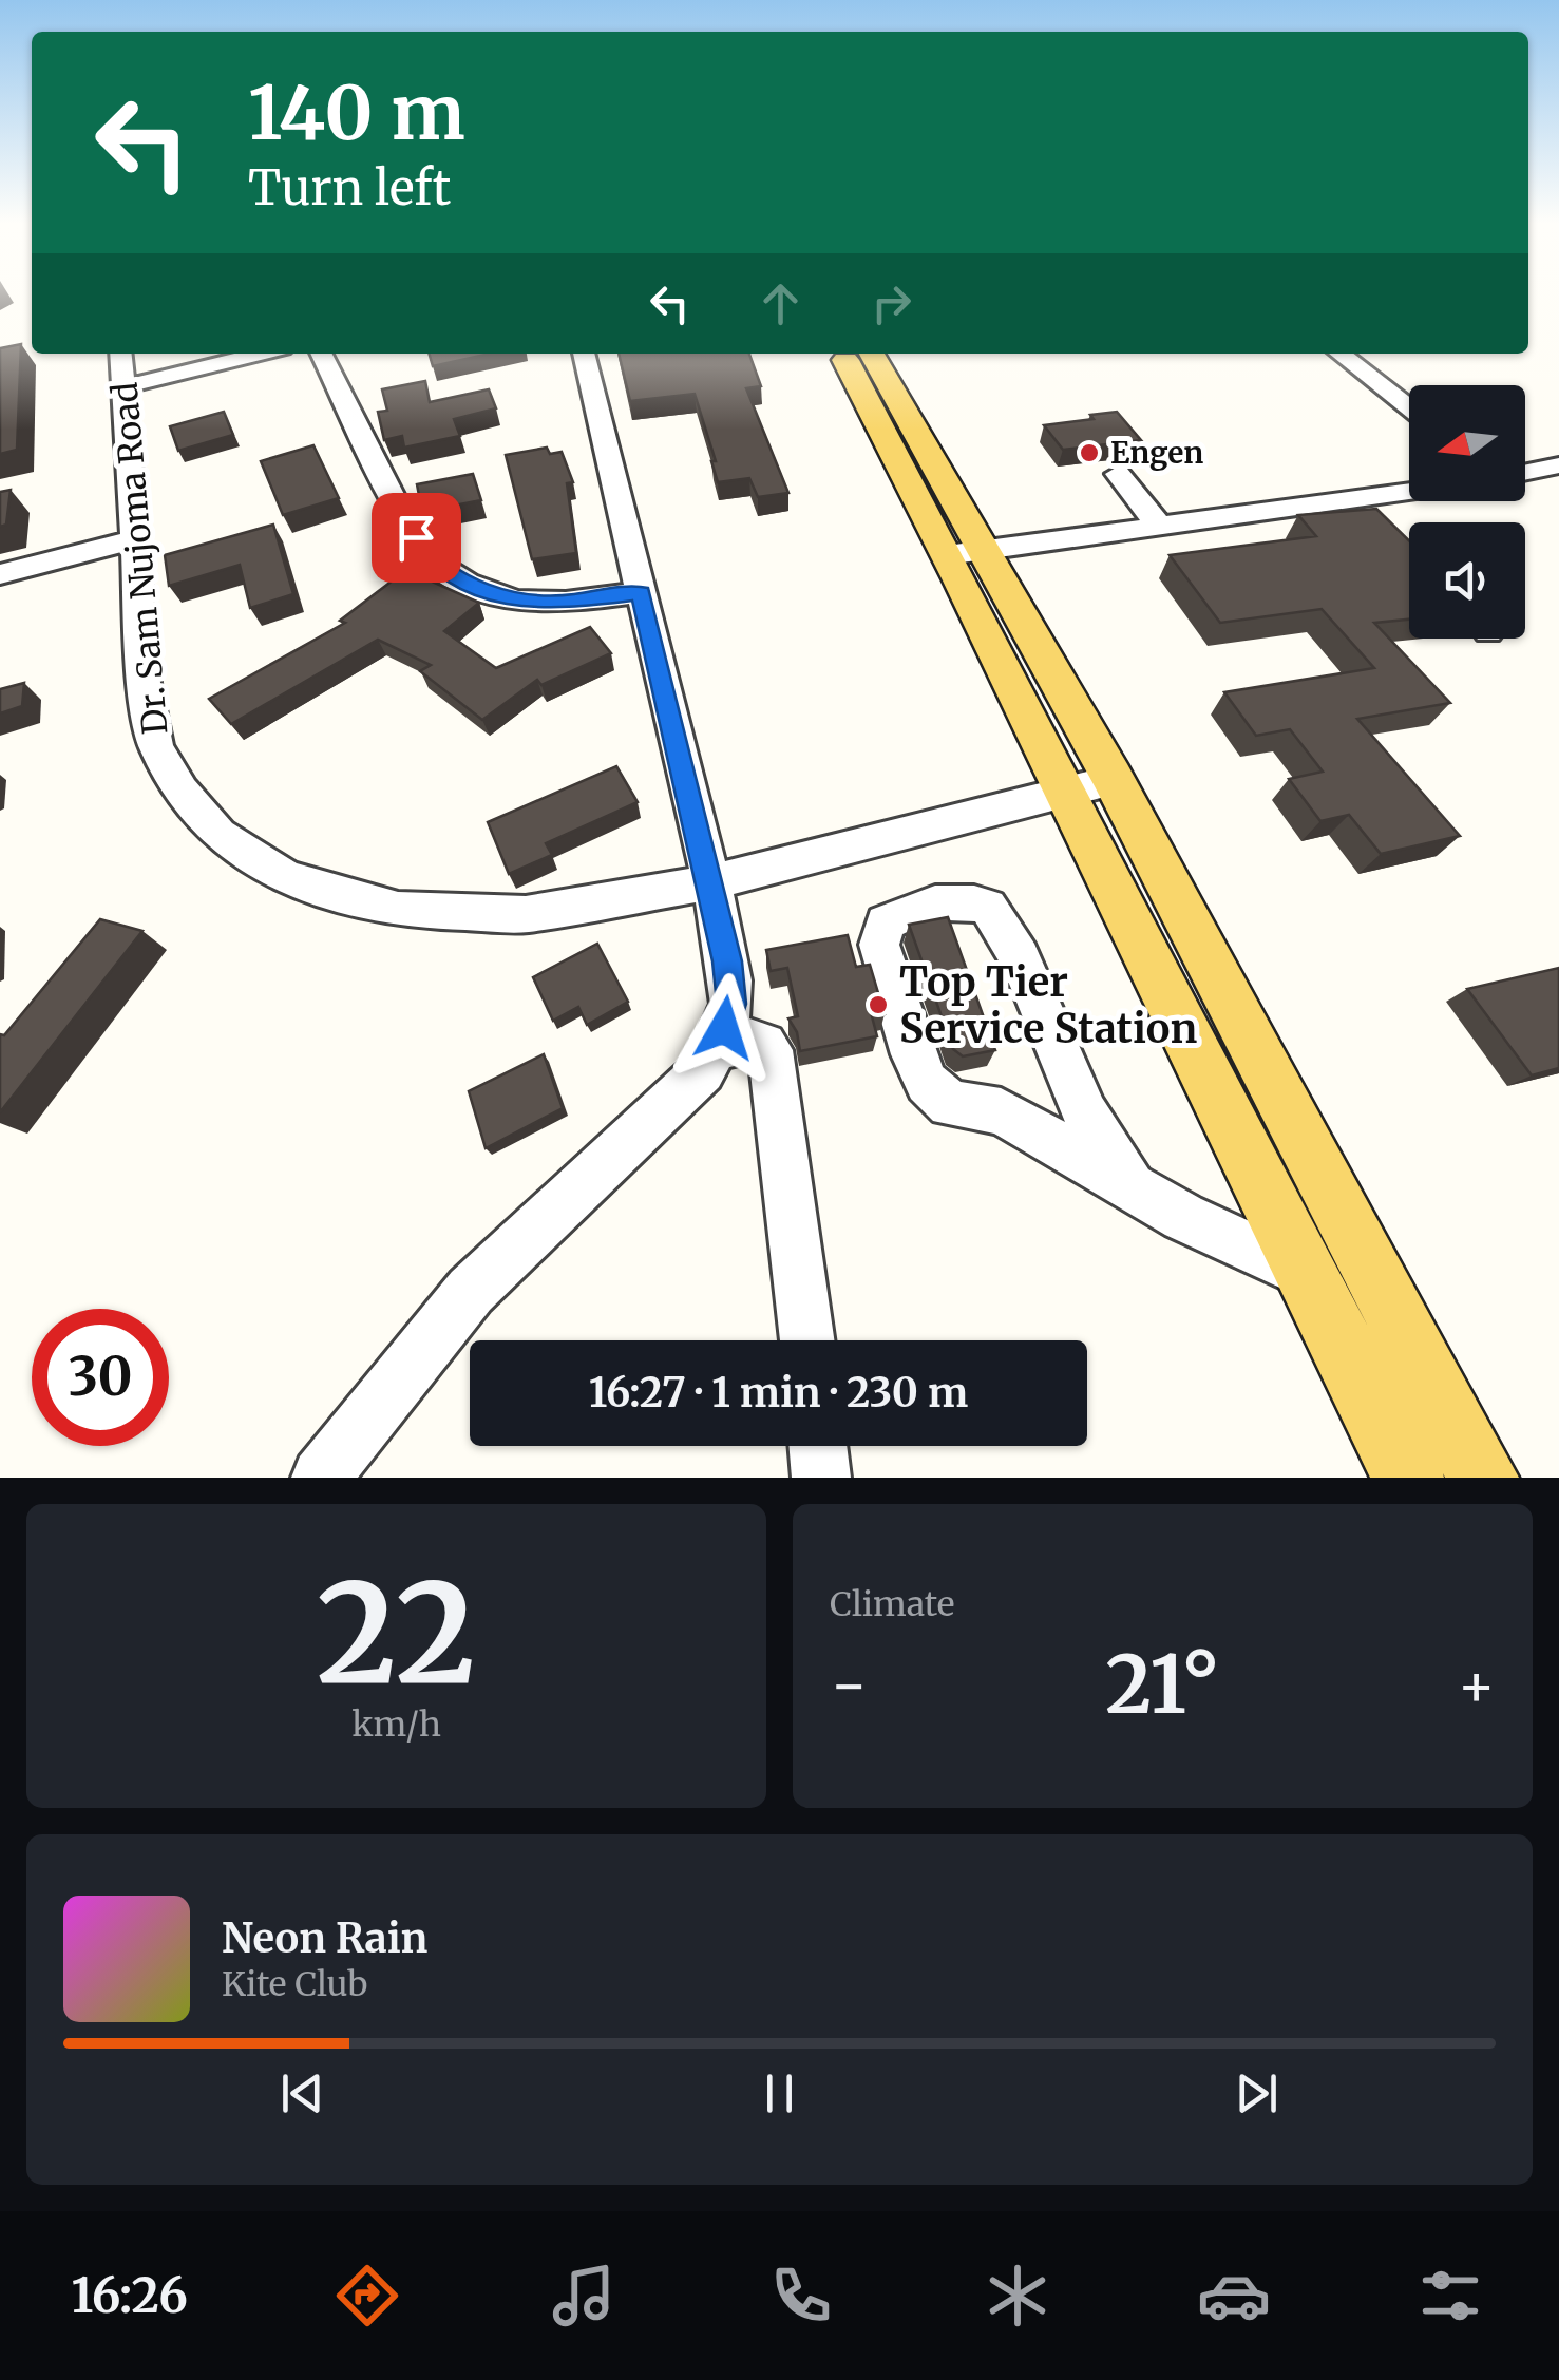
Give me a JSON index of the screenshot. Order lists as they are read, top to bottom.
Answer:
{
  "streets": {
    "street": ["Dr. Sam Nujoma Road"]
  },
  "places": ["Engen", "Top Tier Service Station"],
  "north": "left",
  "page": {
    "turn": ["140 m", "Turn left"],
    "limit": "30",
    "trip": "16:27 · 1 min · 230 m",
    "tile": [
      ["22", "km/h"],
      "Climate"
    ],
    "heat": ["−", "21°", "+"],
    "song": ["Neon Rain", "Kite Club"],
    "tabs": "16:26"
  }
}
